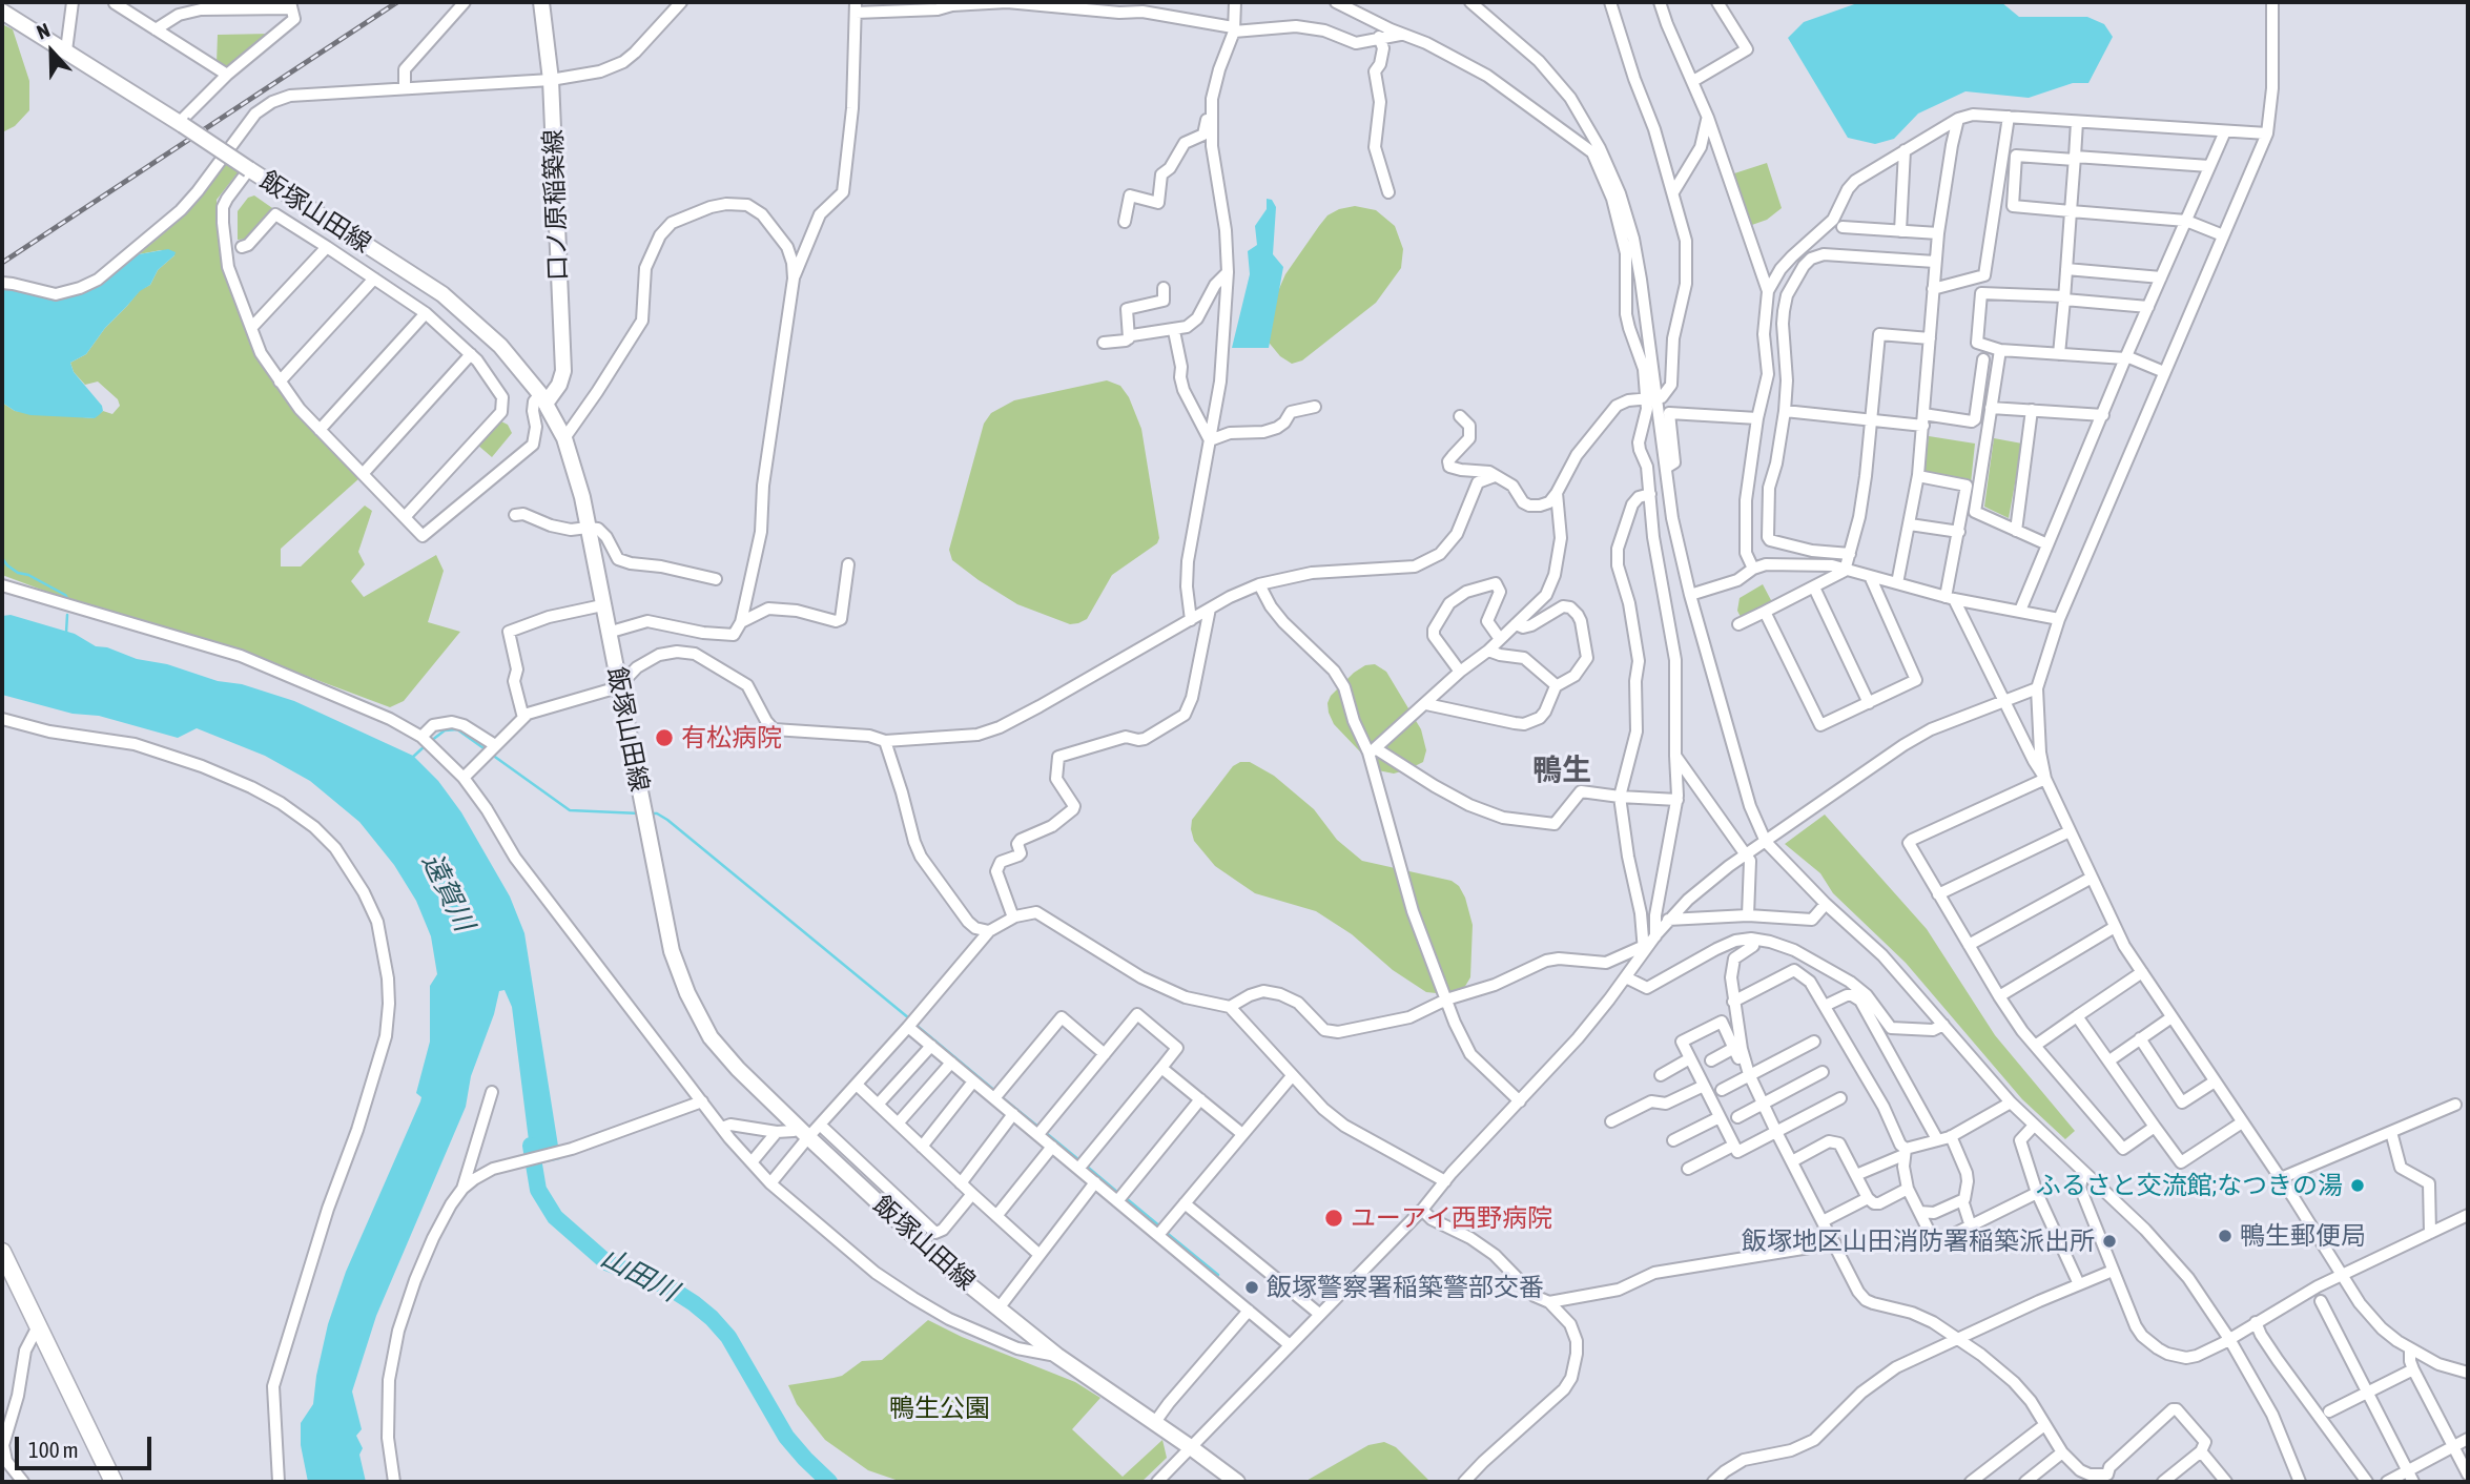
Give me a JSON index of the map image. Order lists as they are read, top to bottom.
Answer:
{
  "streets": {
    "main road": ["口ノ原稲築線", "飯塚山田線"]
  },
  "crossings": [
    ["口ノ原稲築線", "飯塚山田線"]
  ],
  "districts": ["鴨生"],
  "water": ["遠賀川", "山田川"],
  "parks": ["鴨生公園"],
  "places": [
    "有松病院",
    "ふるさと交流館;なつきの湯",
    "ユーアイ西野病院",
    "鴨生郵便局",
    "飯塚地区山田消防署稲築派出所",
    "飯塚警察署稲築警部交番"
  ],
  "scale_bar": "100 m",
  "north": "top"
}
